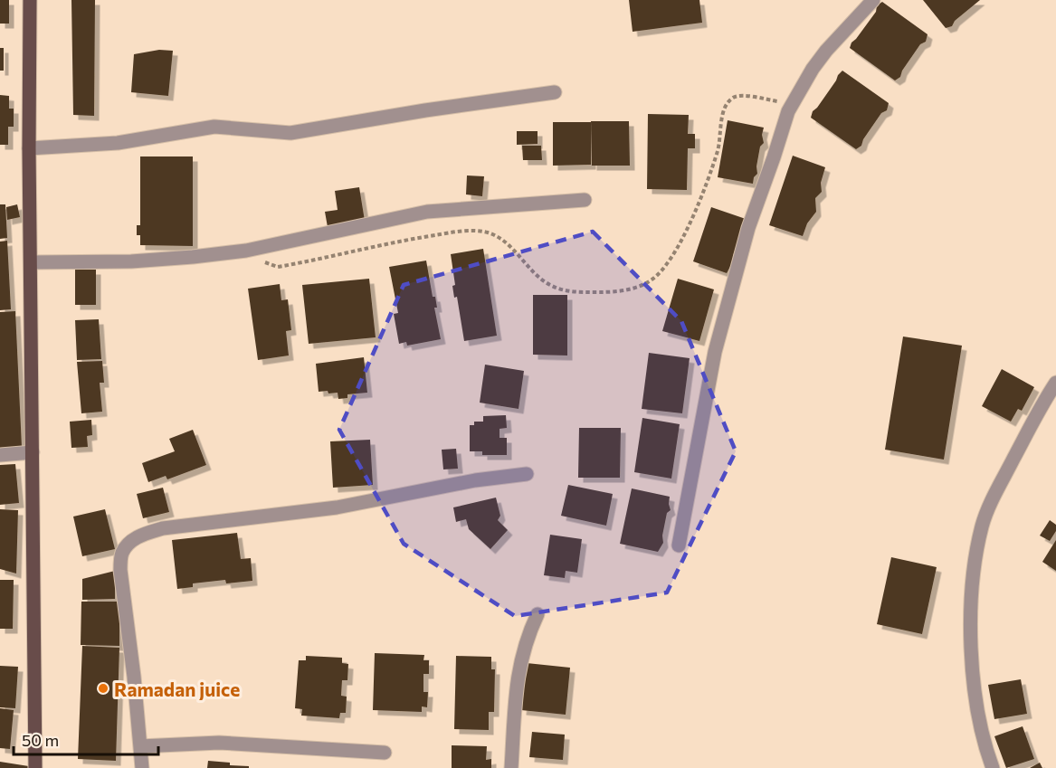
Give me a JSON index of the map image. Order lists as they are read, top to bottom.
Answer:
{
  "places": ["Ramadan juice"],
  "scale_bar": "50 m"
}
